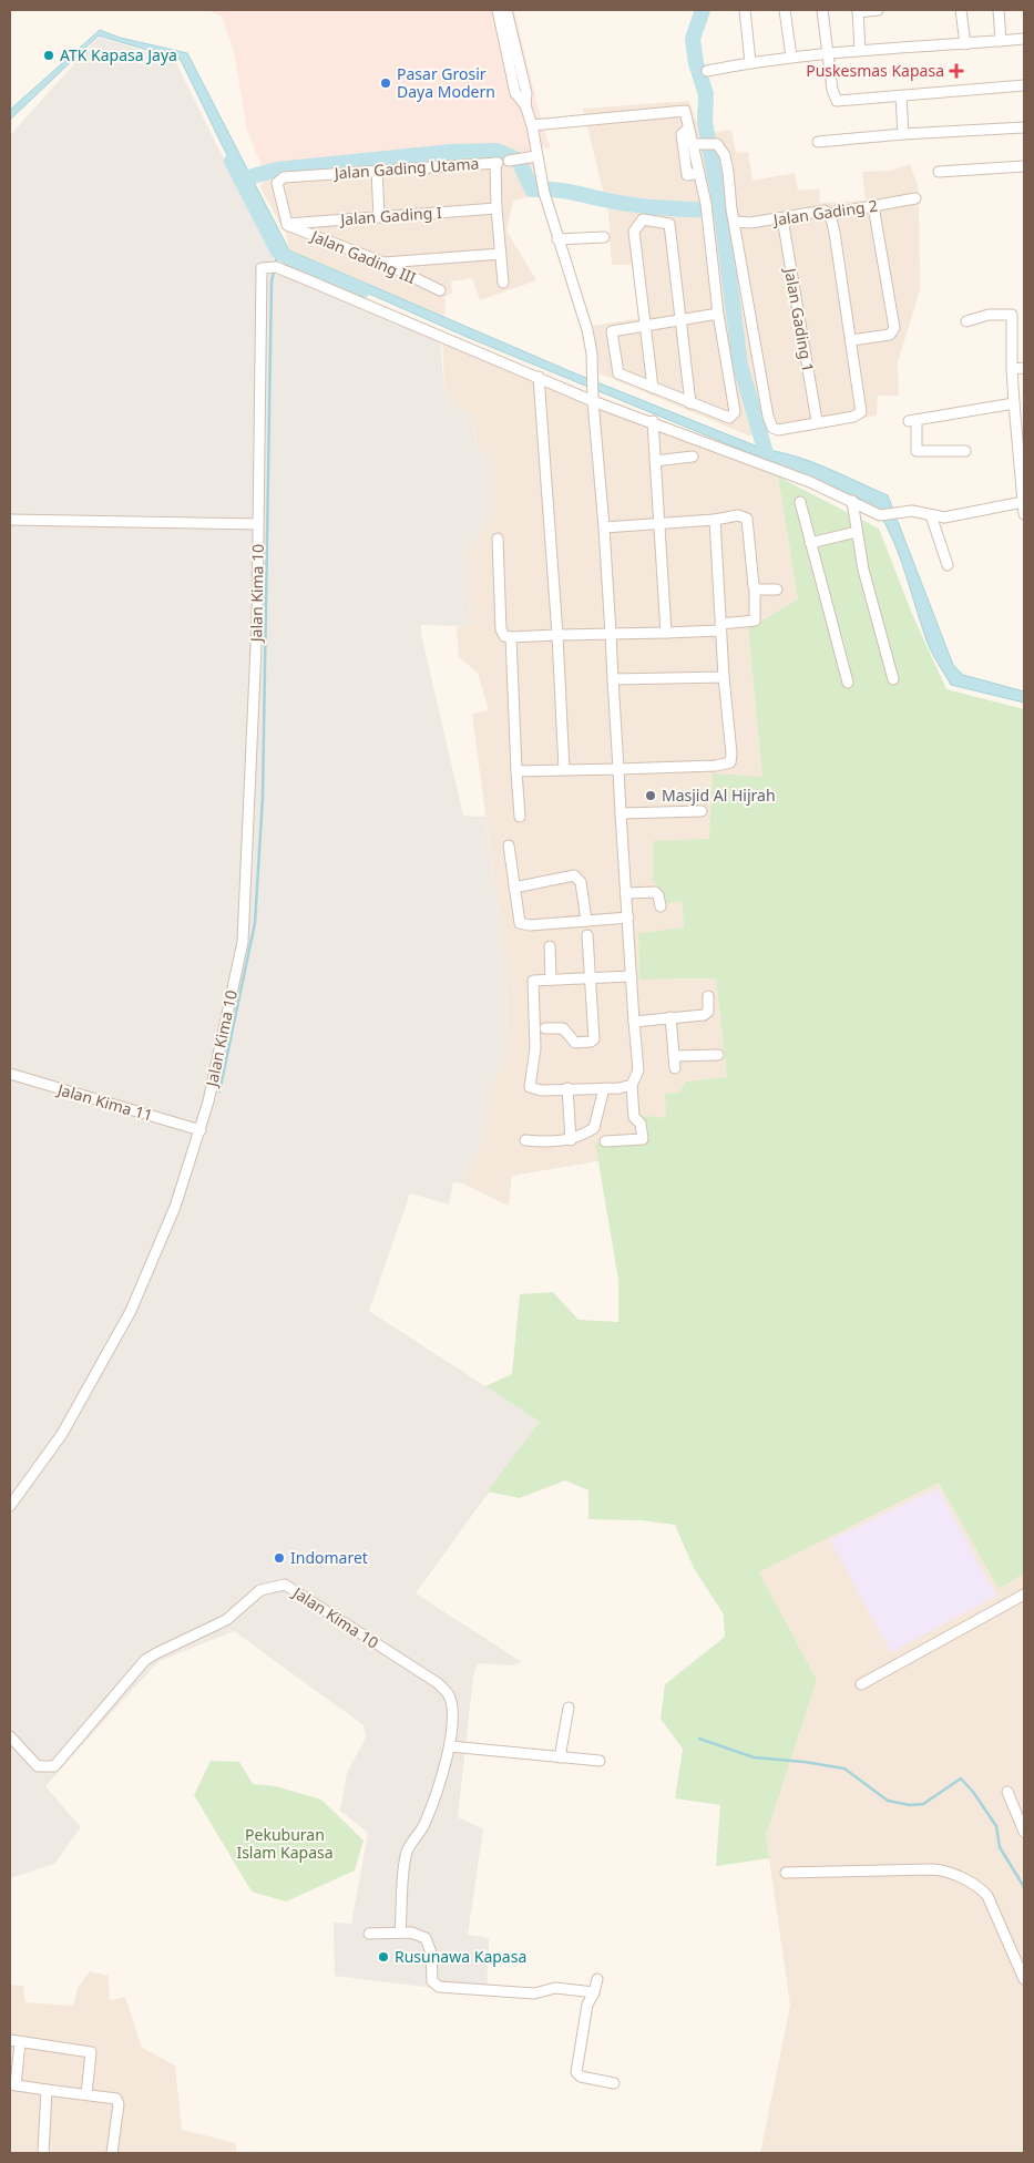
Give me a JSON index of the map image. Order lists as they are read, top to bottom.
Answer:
{
  "streets": {
    "street": [
      "Jalan Gading Utama",
      "Jalan Gading 2",
      "Jalan Gading I",
      "Jalan Gading III",
      "Jalan Gading 1",
      "Jalan Kima 10",
      "Jalan Kima 11"
    ]
  },
  "crossings": [
    ["Jalan Gading Utama", "Jalan Gading I"],
    ["Jalan Gading Utama", "Jalan Gading III"],
    ["Jalan Gading 2", "Jalan Gading 1"],
    ["Jalan Gading I", "Jalan Gading III"],
    ["Jalan Kima 10", "Jalan Kima 11"]
  ],
  "parks": ["Pekuburan Islam Kapasa"],
  "places": {
    "other": [
      "ATK Kapasa Jaya",
      "Pasar Grosir Daya Modern",
      "Masjid Al Hijrah",
      "Indomaret",
      "Rusunawa Kapasa"
    ],
    "health": ["Puskesmas Kapasa"]
  }
}
